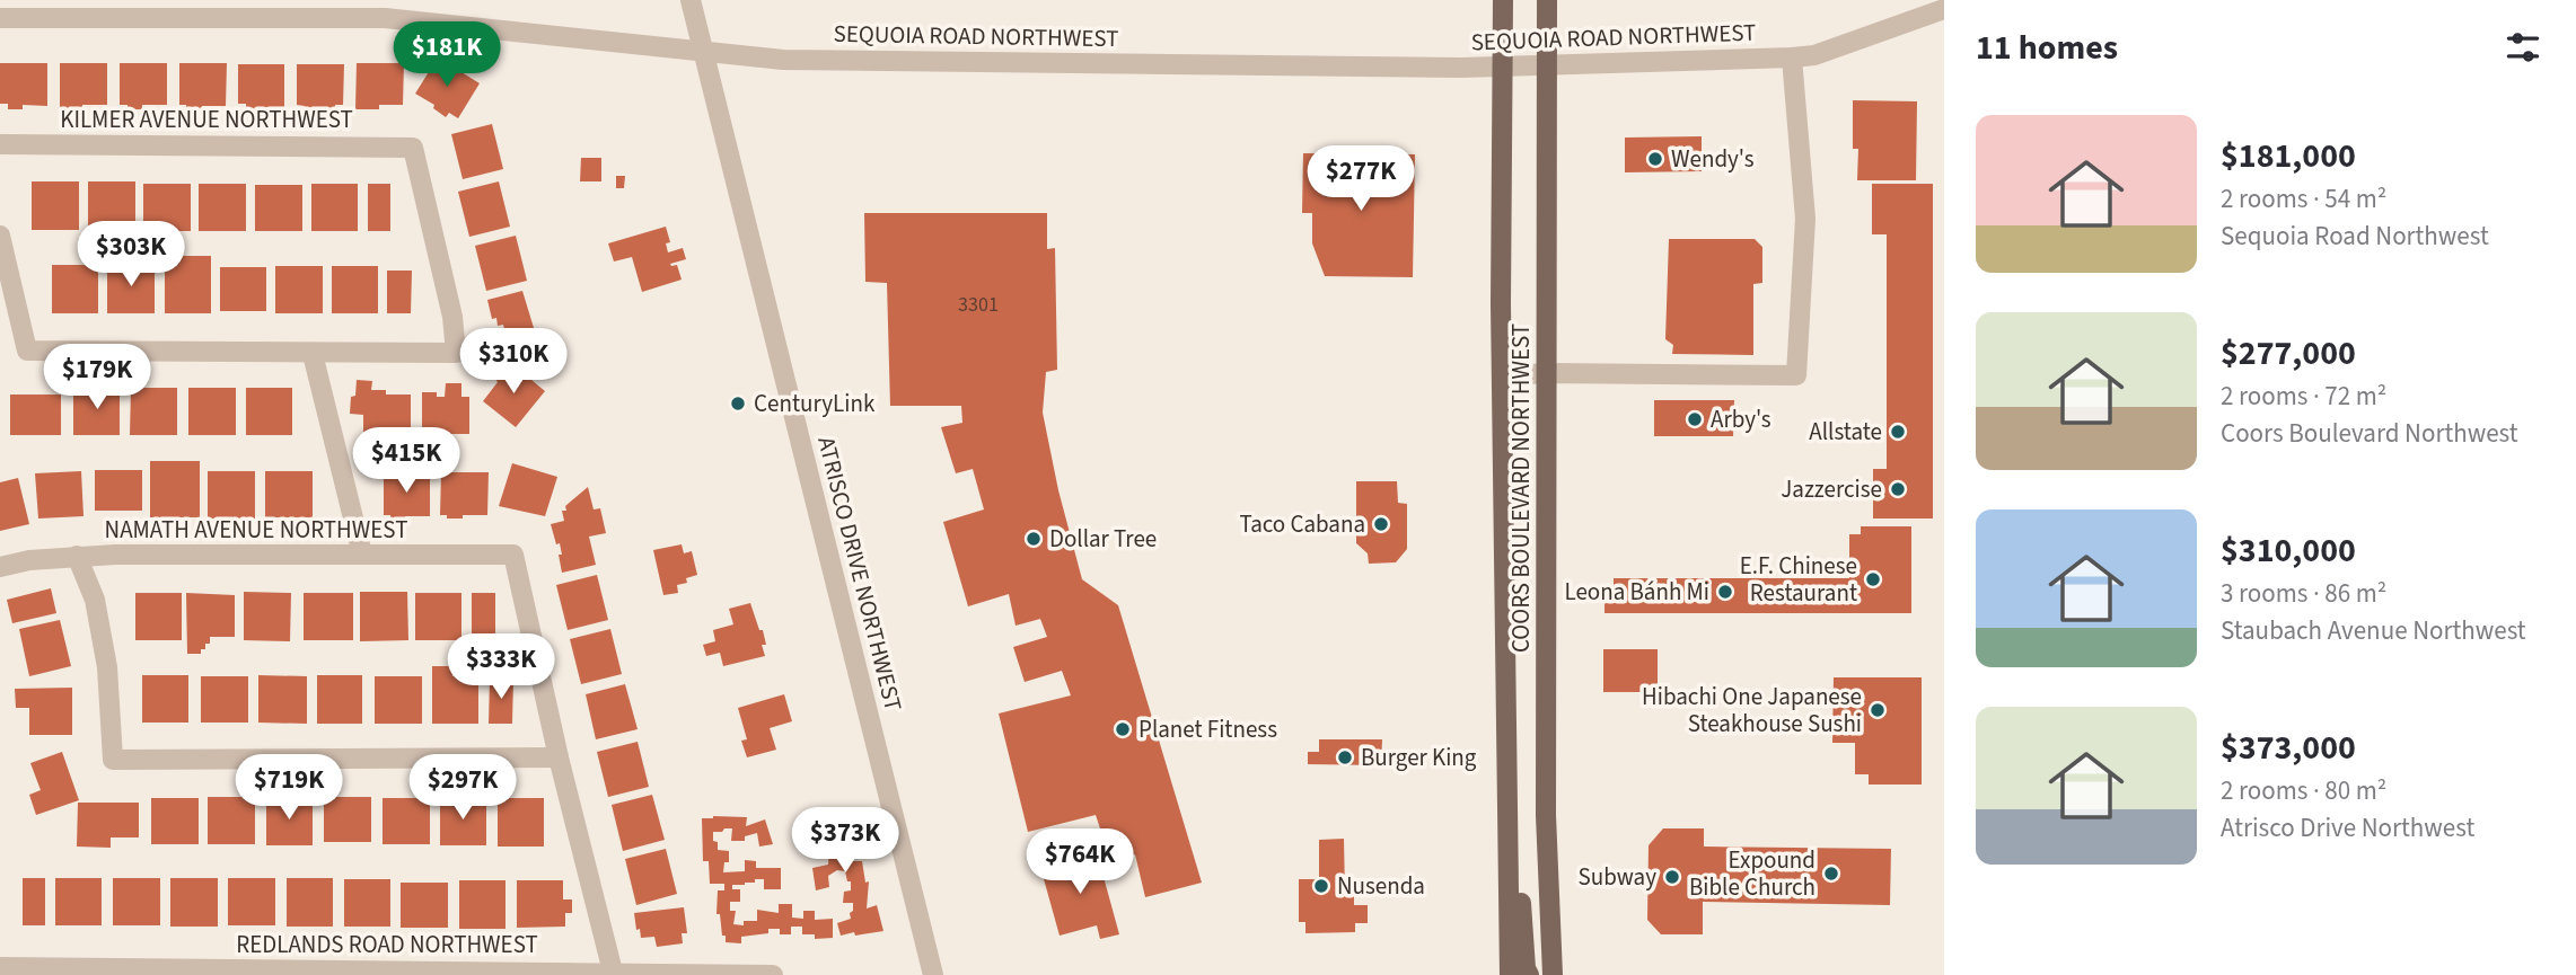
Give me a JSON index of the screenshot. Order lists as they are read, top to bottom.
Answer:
{
  "streets": {
    "main road": ["COORS BOULEVARD NORTHWEST"],
    "street": [
      "SEQUOIA ROAD NORTHWEST",
      "KILMER AVENUE NORTHWEST",
      "NAMATH AVENUE NORTHWEST",
      "ATRISCO DRIVE NORTHWEST",
      "REDLANDS ROAD NORTHWEST"
    ]
  },
  "crossings": [
    ["SEQUOIA ROAD NORTHWEST", "COORS BOULEVARD NORTHWEST"],
    ["SEQUOIA ROAD NORTHWEST", "ATRISCO DRIVE NORTHWEST"]
  ],
  "places": [
    "Wendy's",
    "CenturyLink",
    "Arby's",
    "Allstate",
    "Jazzercise",
    "Taco Cabana",
    "Dollar Tree",
    "E.F. Chinese Restaurant",
    "Leona Bánh Mi",
    "Hibachi One Japanese Steakhouse Sushi",
    "Planet Fitness",
    "Burger King",
    "Expound Bible Church",
    "Subway",
    "Nusenda"
  ],
  "house_numbers": ["3301"],
  "page": {
    "heading": "11 homes",
    "price": [
      "$181K",
      "$277K",
      "$303K",
      "$310K",
      "$179K",
      "$415K",
      "$333K",
      "$719K",
      "$297K",
      "$373K",
      "$764K"
    ],
    "list": [
      {
        "name": "$181,000",
        "note": "2 rooms · 54 m² · Sequoia Road Northwest"
      },
      {
        "name": "$277,000",
        "note": "2 rooms · 72 m² · Coors Boulevard Northwest"
      },
      {
        "name": "$310,000",
        "note": "3 rooms · 86 m² · Staubach Avenue Northwest"
      },
      {
        "name": "$373,000",
        "note": "2 rooms · 80 m² · Atrisco Drive Northwest"
      }
    ]
  }
}
